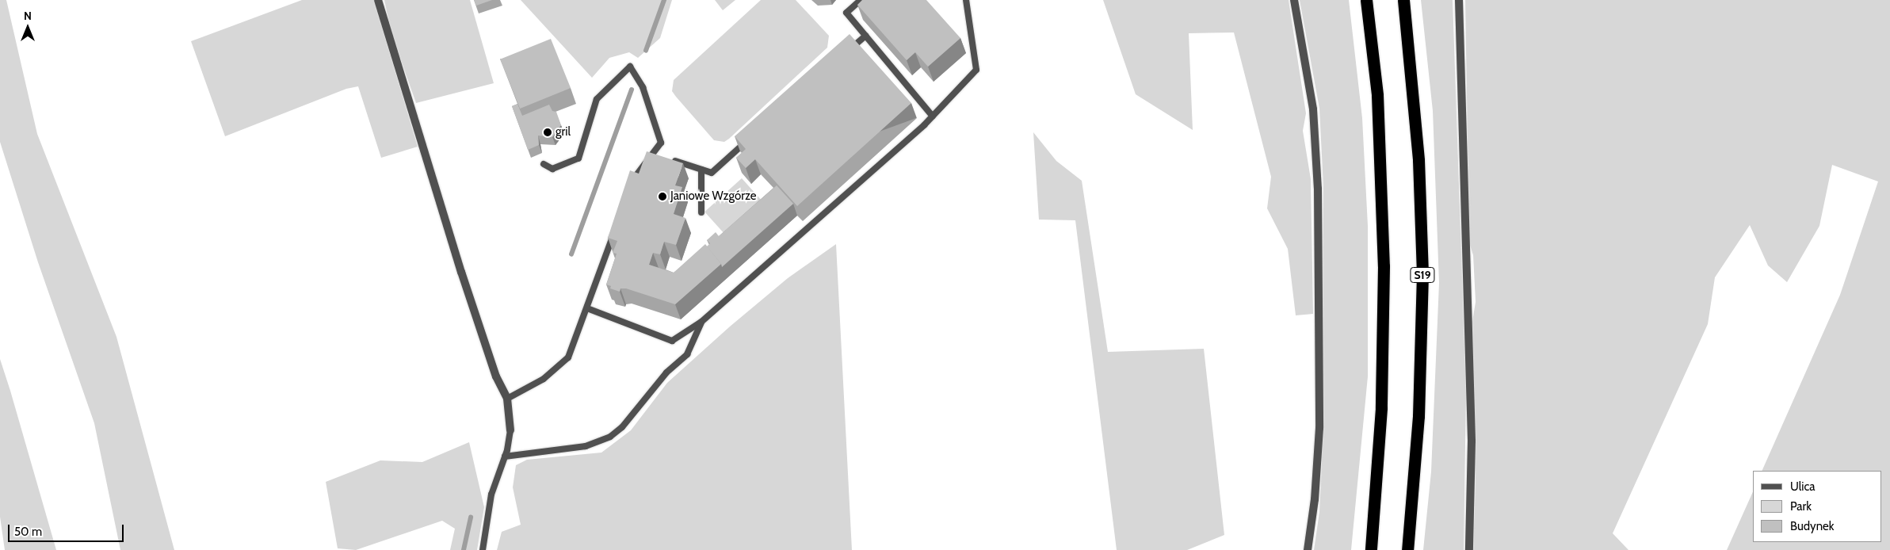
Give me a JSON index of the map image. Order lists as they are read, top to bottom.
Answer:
{
  "streets": {
    "highway": ["S19"]
  },
  "places": ["gril", "Janiowe Wzgórze"],
  "legend": ["Ulica", "Park", "Budynek"],
  "scale_bar": "50 m",
  "north": "top"
}
